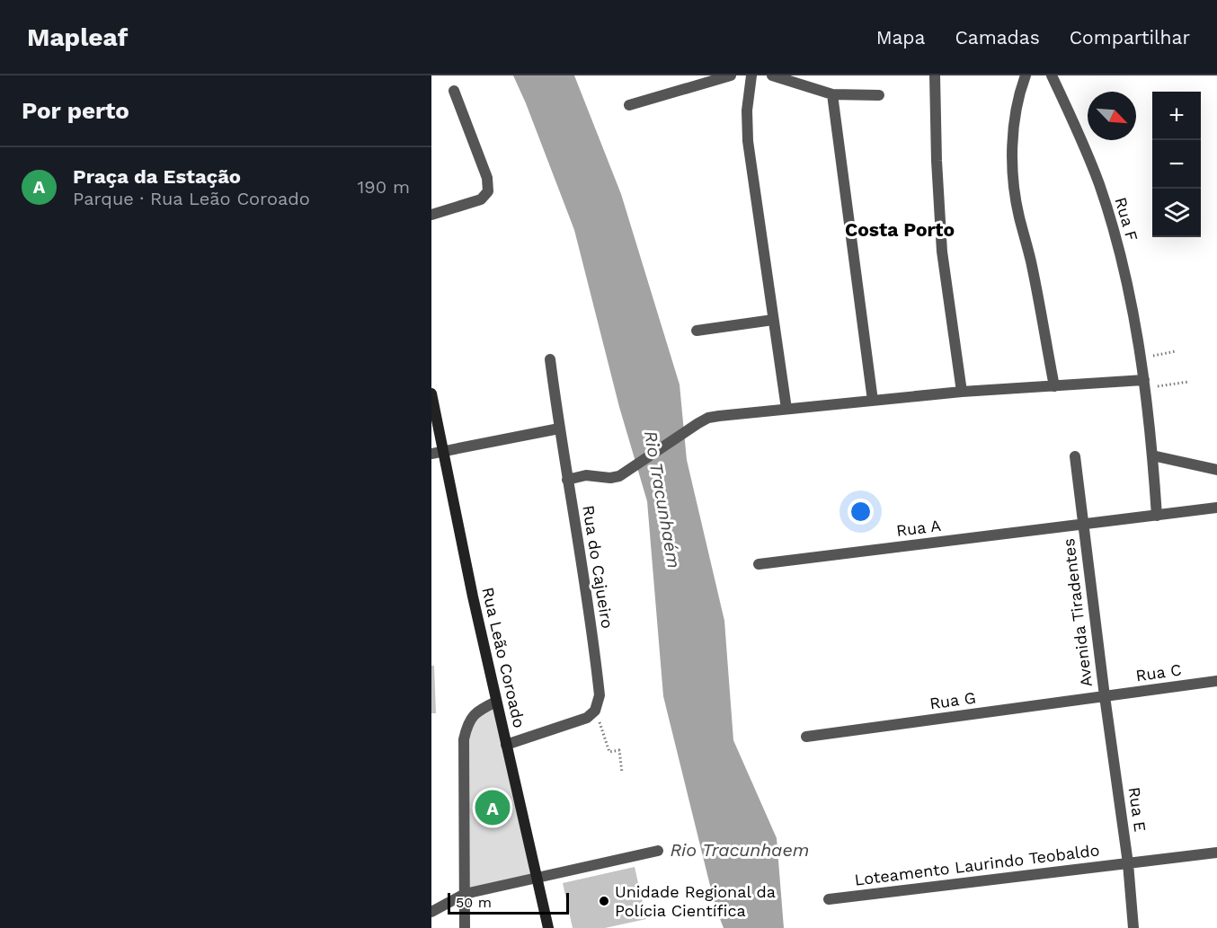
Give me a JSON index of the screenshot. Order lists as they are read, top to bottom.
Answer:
{
  "streets": {
    "street": [
      "Rua F",
      "Rua A",
      "Rua do Cajueiro",
      "Avenida Tiradentes",
      "Rua Leão Coroado",
      "Rua C",
      "Rua G",
      "Rua E",
      "Loteamento Laurindo Teobaldo"
    ]
  },
  "crossings": [
    ["Rua F", "Rua A"],
    ["Rua A", "Avenida Tiradentes"],
    ["Avenida Tiradentes", "Rua C"],
    ["Avenida Tiradentes", "Rua G"],
    ["Avenida Tiradentes", "Rua E"],
    ["Rua C", "Rua G"],
    ["Rua C", "Rua E"],
    ["Rua G", "Rua E"],
    ["Rua E", "Loteamento Laurindo Teobaldo"]
  ],
  "districts": ["Costa Porto"],
  "water": ["Rio Tracunhaém", "Rio Tracunhaem"],
  "places": ["Unidade Regional da Polícia Científica"],
  "scale_bar": "50 m",
  "north": "bottom right",
  "page": {
    "header": "Mapleaf",
    "nav": ["Mapa", "Camadas", "Compartilhar"],
    "heading": "Por perto",
    "map_buttons": ["+", "−"],
    "list": [
      {
        "mark": "A",
        "name": "Praça da Estação",
        "note": "Parque · Rua Leão Coroado",
        "value": "190 m"
      }
    ],
    "pins": "A",
    "scale": "50 m"
  }
}
